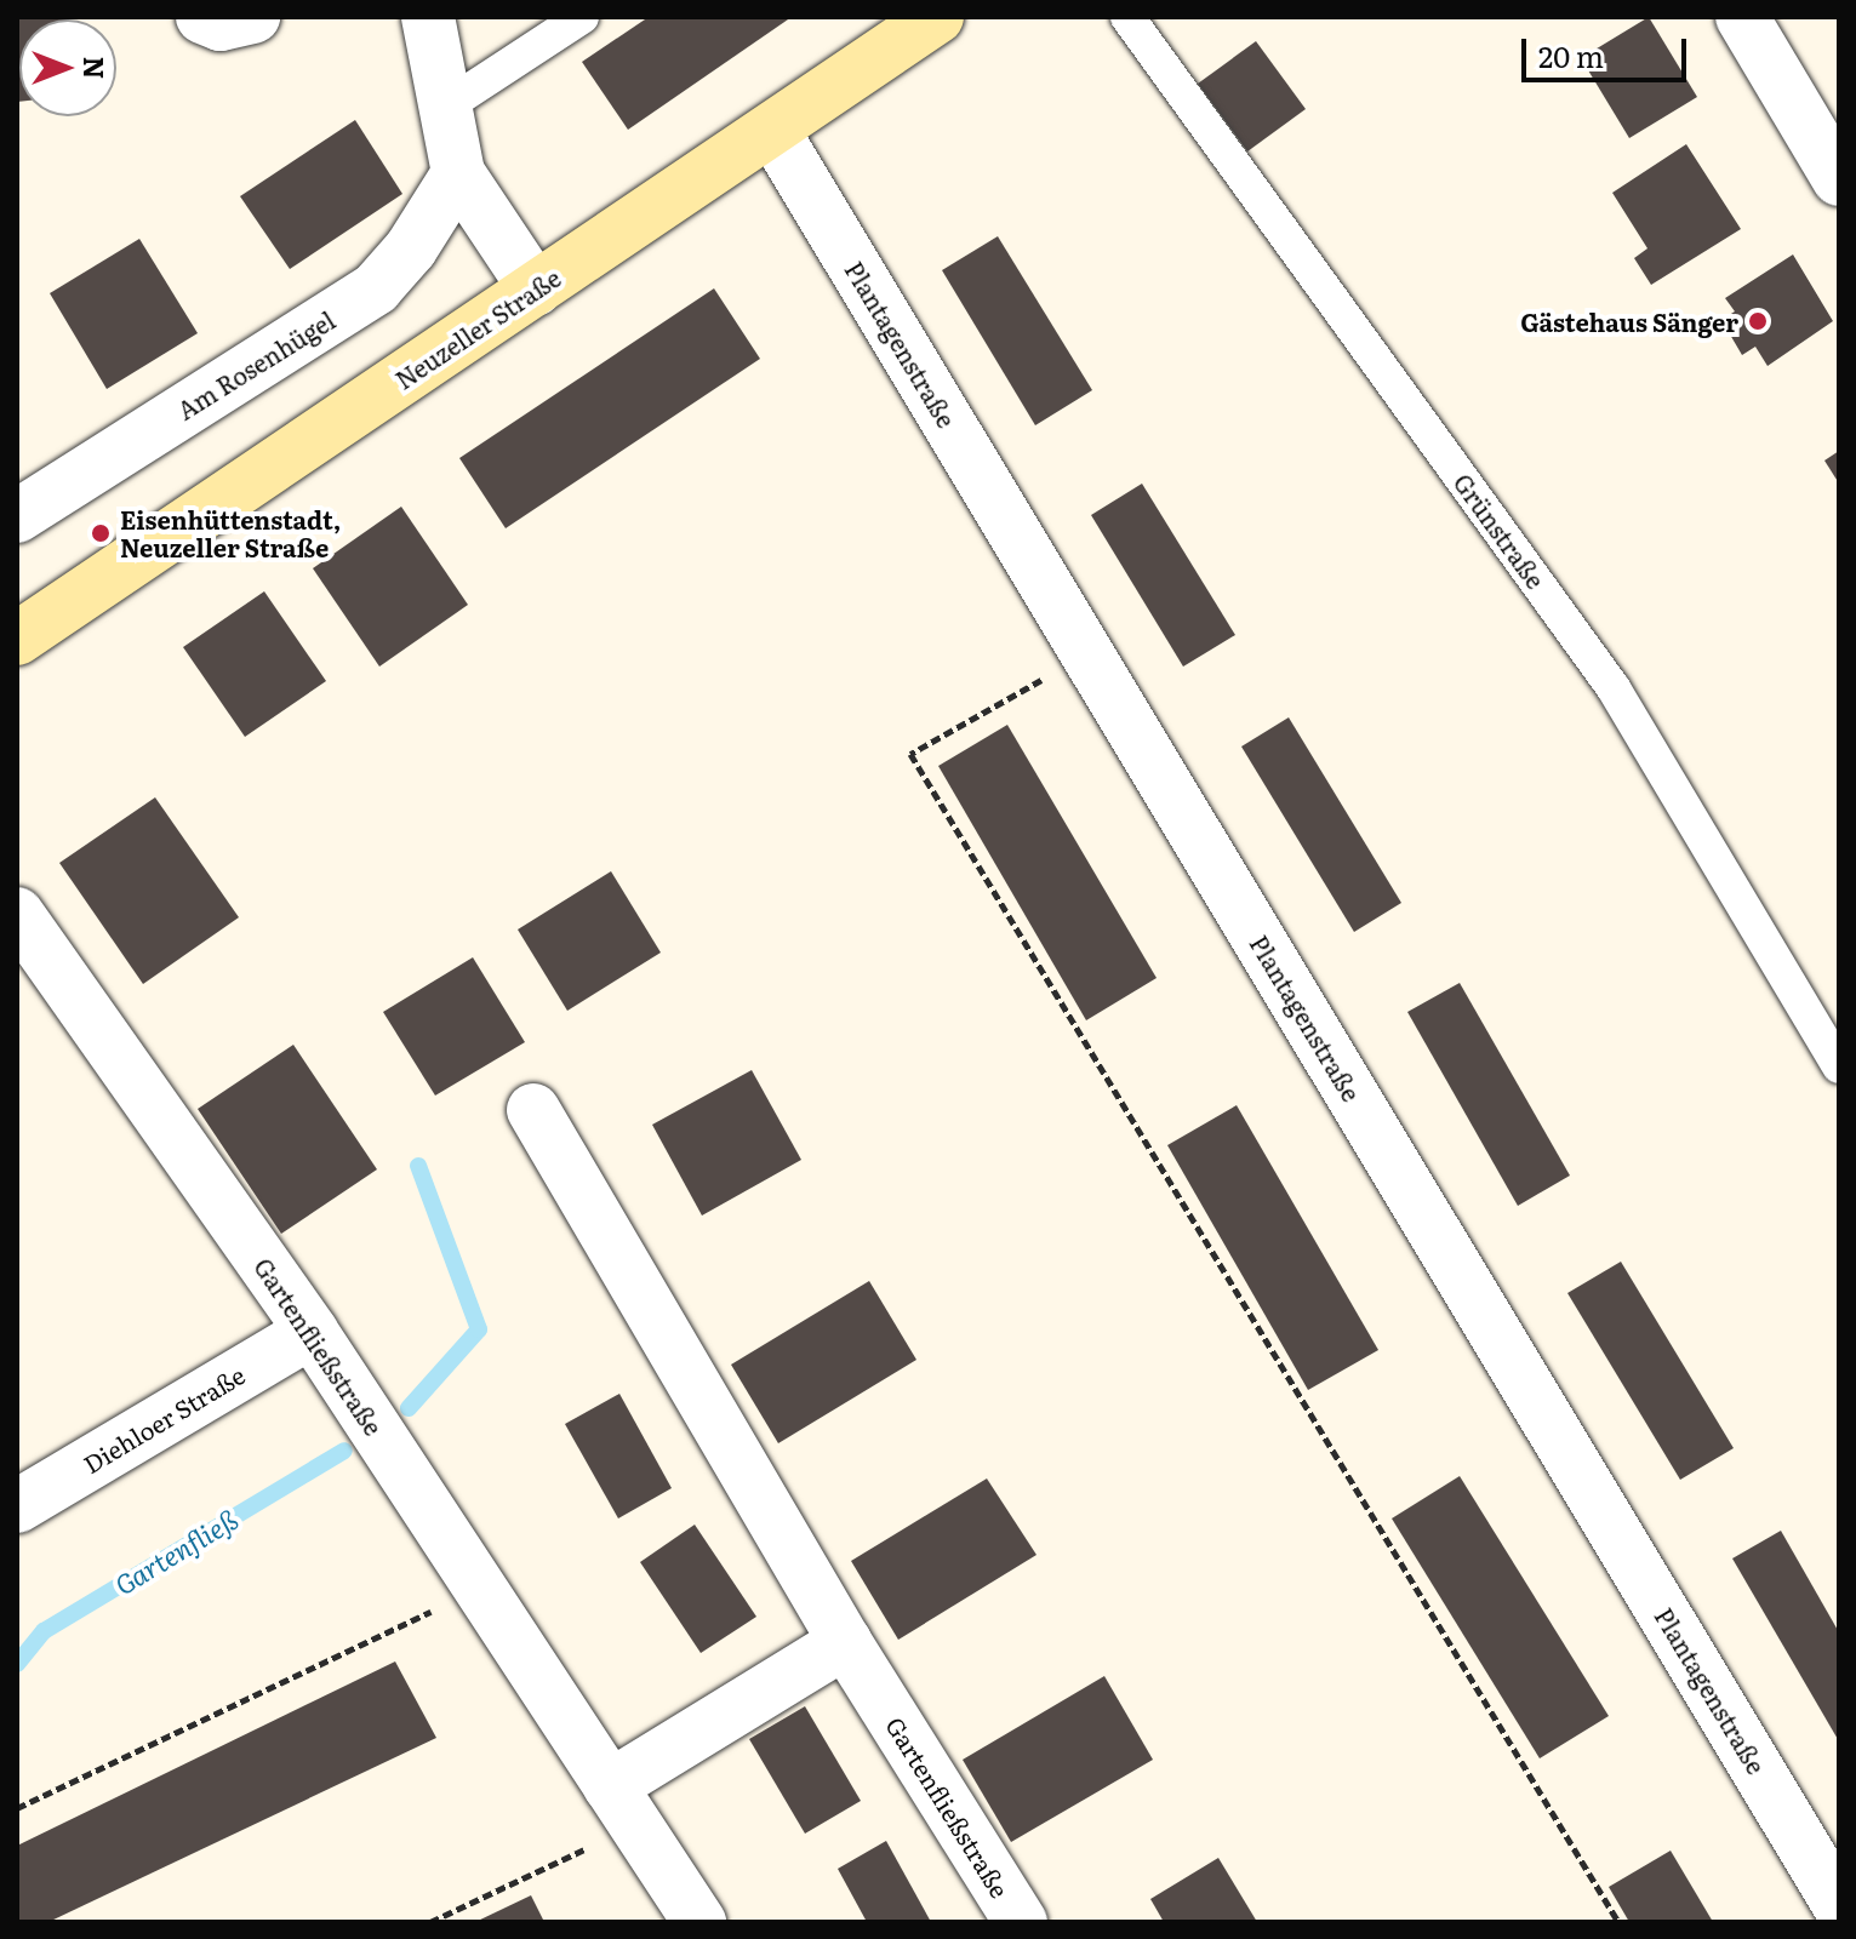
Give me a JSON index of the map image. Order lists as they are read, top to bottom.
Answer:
{
  "streets": {
    "main road": ["Neuzeller Straße"],
    "street": [
      "Plantagenstraße",
      "Am Rosenhügel",
      "Gartenfließstraße",
      "Diehloer Straße"
    ],
    "lane": ["Grünstraße"]
  },
  "crossings": [
    ["Neuzeller Straße", "Plantagenstraße"],
    ["Gartenfließstraße", "Diehloer Straße"]
  ],
  "water": ["Gartenfließ"],
  "places": ["Gästehaus Sänger", "Eisenhüttenstadt, Neuzeller Straße"],
  "scale_bar": "20 m",
  "north": "right"
}
